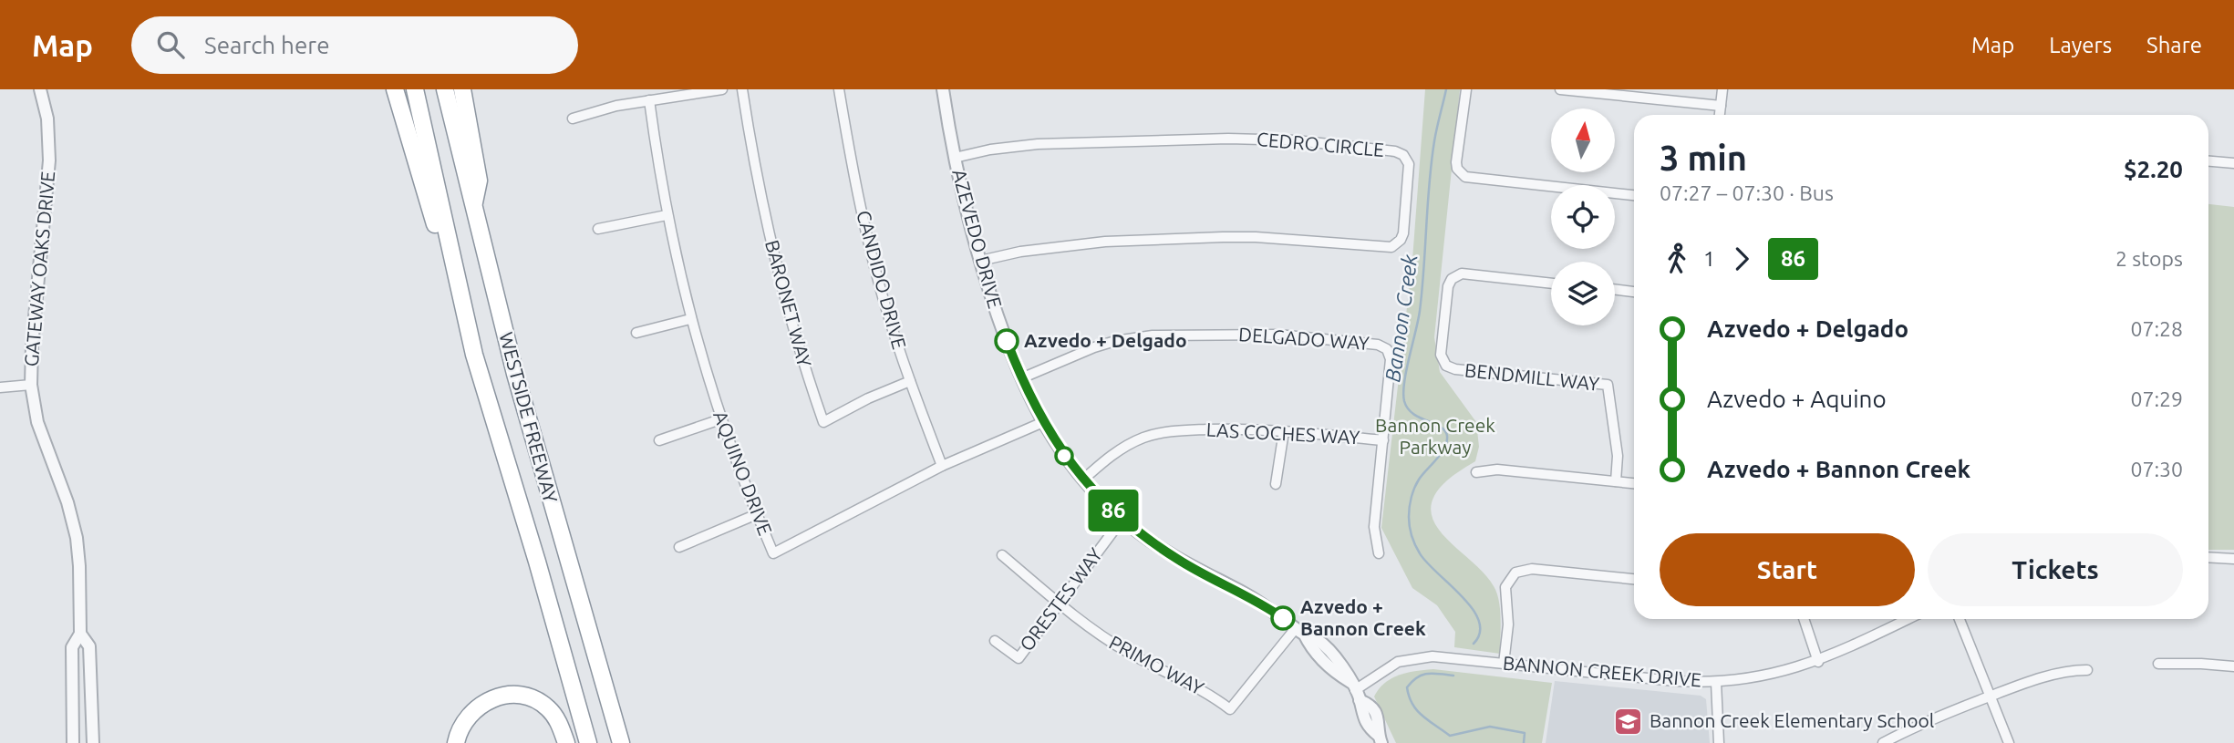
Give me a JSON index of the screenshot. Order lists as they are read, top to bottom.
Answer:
{
  "streets": {
    "highway": ["WESTSIDE FREEWAY"],
    "street": [
      "CEDRO CIRCLE",
      "AZEVEDO DRIVE",
      "GATEWAY OAKS DRIVE",
      "CANDIDO DRIVE",
      "BARONET WAY",
      "DELGADO WAY",
      "BENDMILL WAY",
      "LAS COCHES WAY",
      "AQUINO DRIVE",
      "ORESTES WAY",
      "PRIMO WAY",
      "BANNON CREEK DRIVE"
    ]
  },
  "crossings": [
    ["CEDRO CIRCLE", "AZEVEDO DRIVE"],
    ["AZEVEDO DRIVE", "DELGADO WAY"],
    ["AZEVEDO DRIVE", "LAS COCHES WAY"],
    ["AZEVEDO DRIVE", "AQUINO DRIVE"],
    ["AZEVEDO DRIVE", "ORESTES WAY"],
    ["AZEVEDO DRIVE", "PRIMO WAY"],
    ["AZEVEDO DRIVE", "BANNON CREEK DRIVE"],
    ["CANDIDO DRIVE", "BARONET WAY"],
    ["CANDIDO DRIVE", "AQUINO DRIVE"],
    ["DELGADO WAY", "LAS COCHES WAY"],
    ["ORESTES WAY", "PRIMO WAY"]
  ],
  "water": ["Bannon Creek"],
  "parks": ["Bannon Creek Parkway"],
  "places": {
    "other": ["Azvedo + Delgado", "Azvedo + Bannon Creek"],
    "school or university": ["Bannon Creek Elementary School"]
  },
  "lines": ["bus line 86"],
  "north": "top",
  "page": {
    "header": "Map",
    "search": "Search here",
    "nav": ["Map", "Layers", "Share"],
    "on_map": "86",
    "heading": ["3 min", "07:27 – 07:30 · Bus", "$2.20"],
    "legs": ["1", "86", "2 stops"],
    "list": [
      {
        "name": "Azvedo + Delgado",
        "value": "07:28"
      },
      {
        "name": "Azvedo + Aquino",
        "value": "07:29"
      },
      {
        "name": "Azvedo + Bannon Creek",
        "value": "07:30"
      }
    ],
    "buttons": ["Start", "Tickets"]
  }
}
